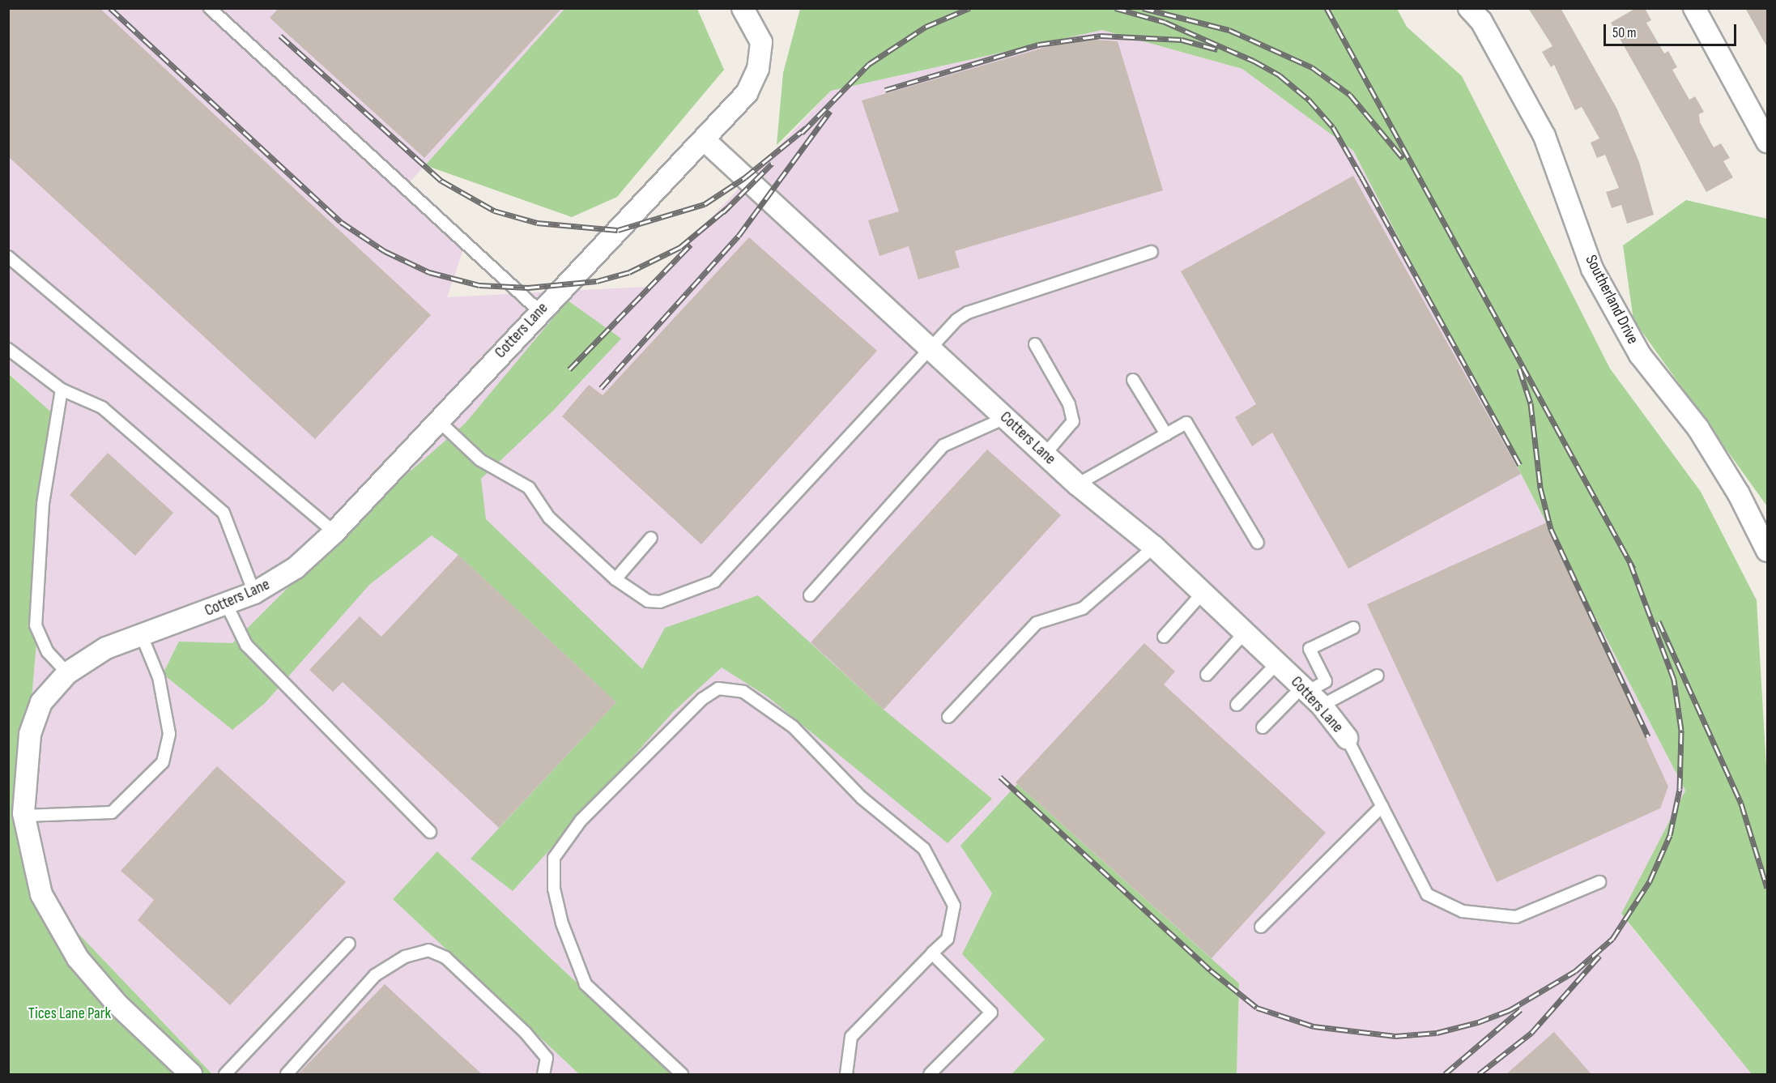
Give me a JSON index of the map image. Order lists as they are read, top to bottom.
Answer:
{
  "streets": {
    "street": ["Southerland Drive", "Cotters Lane"]
  },
  "parks": ["Tices Lane Park"],
  "scale_bar": "50 m"
}
